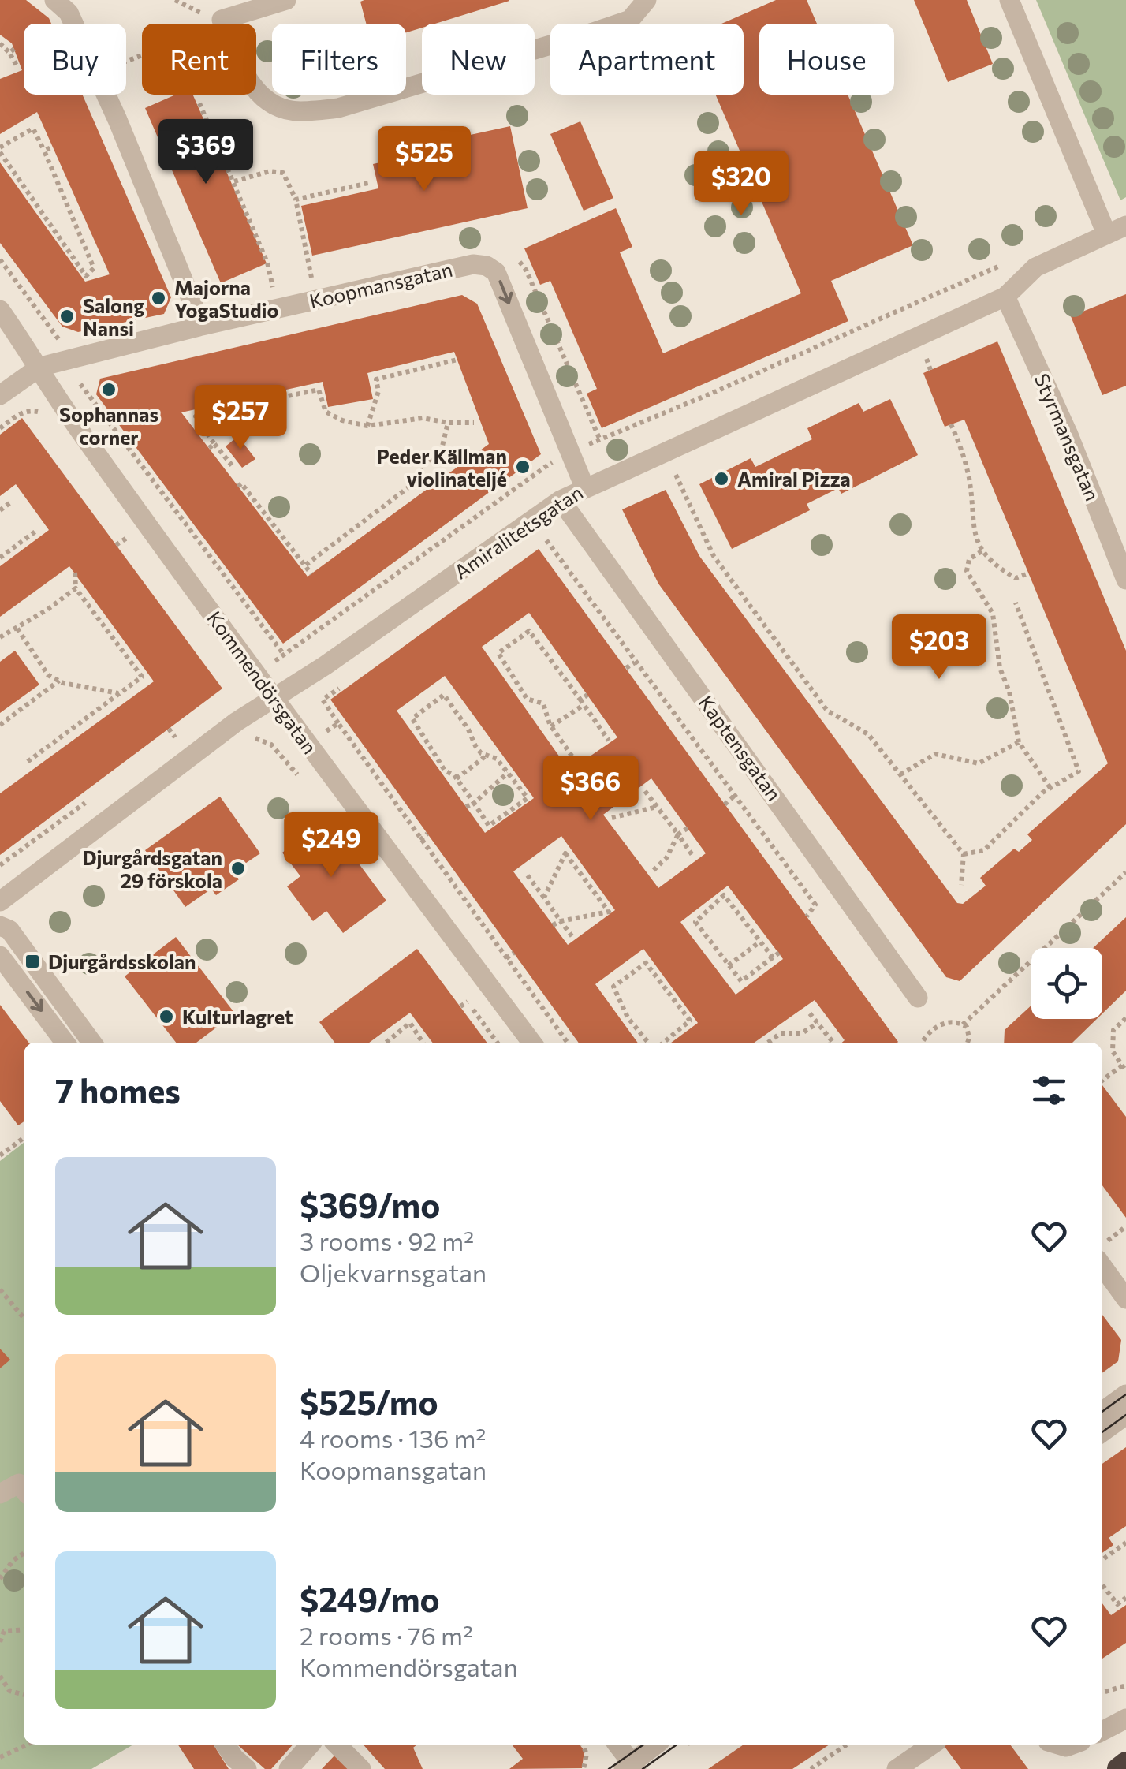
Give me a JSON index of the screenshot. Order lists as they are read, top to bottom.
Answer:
{
  "streets": {
    "street": [
      "Koopmansgatan",
      "Styrmansgatan",
      "Amiralitetsgatan",
      "Kommendörsgatan",
      "Kaptensgatan"
    ]
  },
  "crossings": [
    ["Koopmansgatan", "Amiralitetsgatan"],
    ["Koopmansgatan", "Kommendörsgatan"],
    ["Styrmansgatan", "Amiralitetsgatan"],
    ["Amiralitetsgatan", "Kommendörsgatan"],
    ["Amiralitetsgatan", "Kaptensgatan"]
  ],
  "places": {
    "other": [
      "Majorna YogaStudio",
      "Salong Nansi",
      "Sophannas corner",
      "Peder Källman violinateljé",
      "Amiral Pizza",
      "Djurgårdsgatan 29 förskola",
      "Kulturlagret"
    ],
    "transit": ["Djurgårdsskolan"]
  },
  "page": {
    "chip": [
      "Buy",
      "Rent",
      "Filters",
      "New",
      "Apartment",
      "House"
    ],
    "price": [
      "$369",
      "$525",
      "$320",
      "$257",
      "$203",
      "$366",
      "$249"
    ],
    "heading": "7 homes",
    "list": [
      {
        "name": "$369/mo",
        "note": "3 rooms · 92 m² · Oljekvarnsgatan"
      },
      {
        "name": "$525/mo",
        "note": "4 rooms · 136 m² · Koopmansgatan"
      },
      {
        "name": "$249/mo",
        "note": "2 rooms · 76 m² · Kommendörsgatan"
      }
    ]
  }
}
